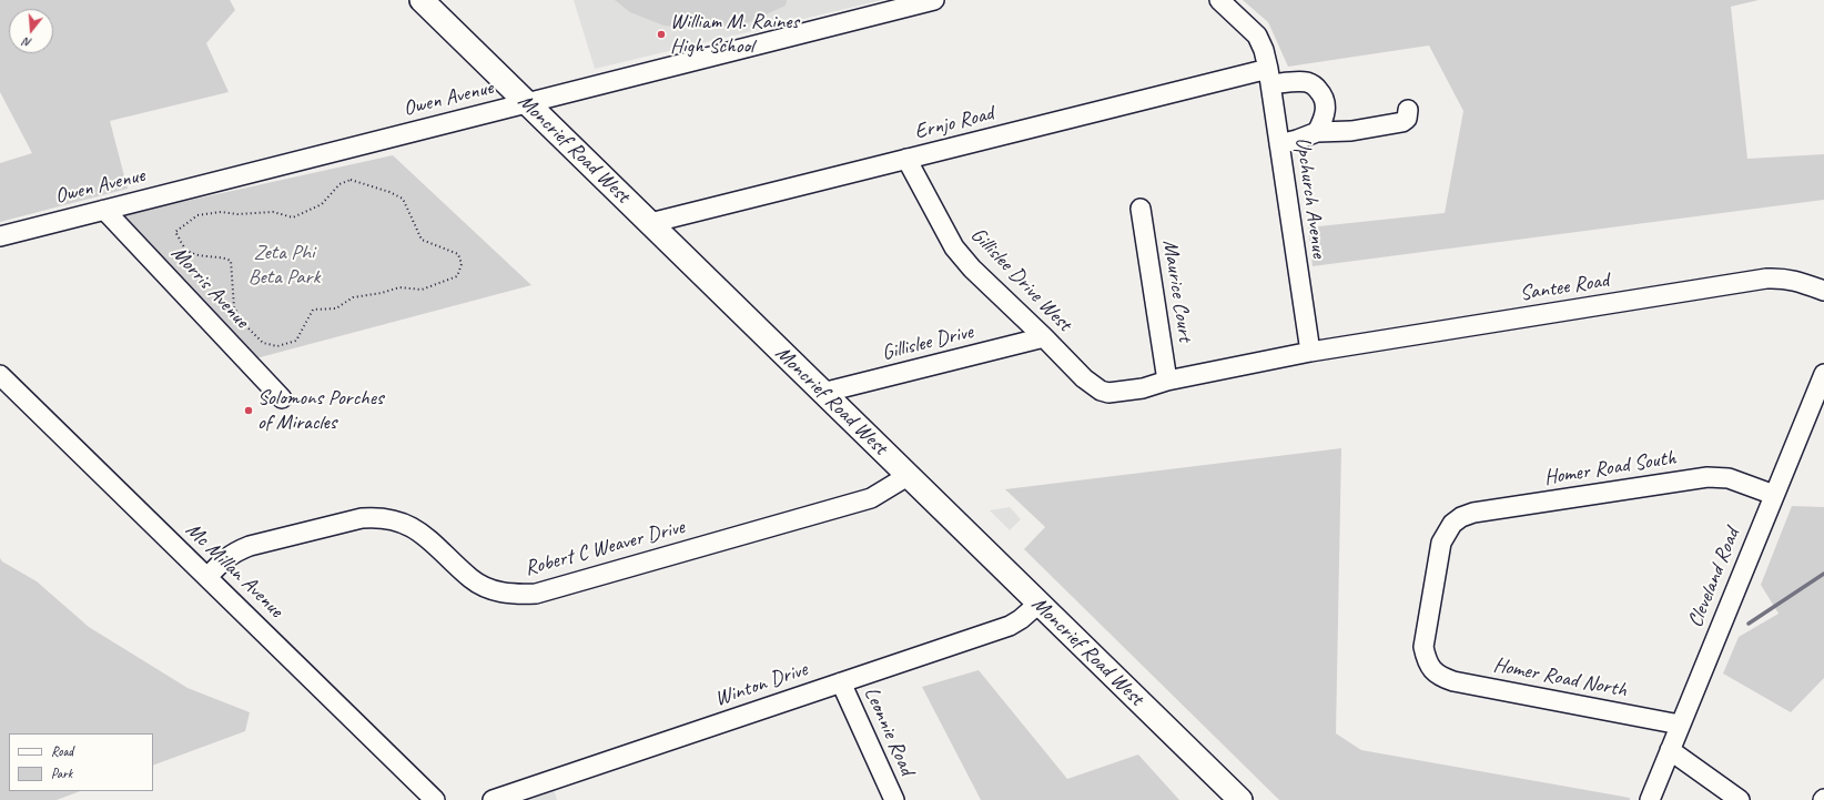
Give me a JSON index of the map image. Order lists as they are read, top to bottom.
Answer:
{
  "streets": {
    "main road": ["Moncrief Road West"],
    "street": [
      "Owen Avenue",
      "Ernjo Road",
      "Upchurch Avenue",
      "Gillislee Drive West",
      "Morris Avenue",
      "Santee Road",
      "Maurice Court",
      "Gillislee Drive",
      "Homer Road South",
      "Robert C Weaver Drive",
      "Mc Millan Avenue",
      "Cleveland Road",
      "Homer Road North",
      "Winton Drive",
      "Leonnie Road"
    ]
  },
  "crossings": [
    ["Owen Avenue", "Moncrief Road West"],
    ["Owen Avenue", "Morris Avenue"],
    ["Ernjo Road", "Moncrief Road West"],
    ["Ernjo Road", "Upchurch Avenue"],
    ["Ernjo Road", "Gillislee Drive West"],
    ["Moncrief Road West", "Gillislee Drive"],
    ["Moncrief Road West", "Robert C Weaver Drive"],
    ["Moncrief Road West", "Winton Drive"],
    ["Upchurch Avenue", "Santee Road"],
    ["Gillislee Drive West", "Maurice Court"],
    ["Gillislee Drive West", "Gillislee Drive"],
    ["Homer Road South", "Cleveland Road"],
    ["Homer Road South", "Homer Road North"],
    ["Robert C Weaver Drive", "Mc Millan Avenue"],
    ["Cleveland Road", "Homer Road North"],
    ["Winton Drive", "Leonnie Road"]
  ],
  "parks": ["Zeta Phi Beta Park"],
  "places": ["William M. Raines High School", "Solomons Porches of Miracles"],
  "legend": ["Road", "Park"],
  "north": "bottom"
}
